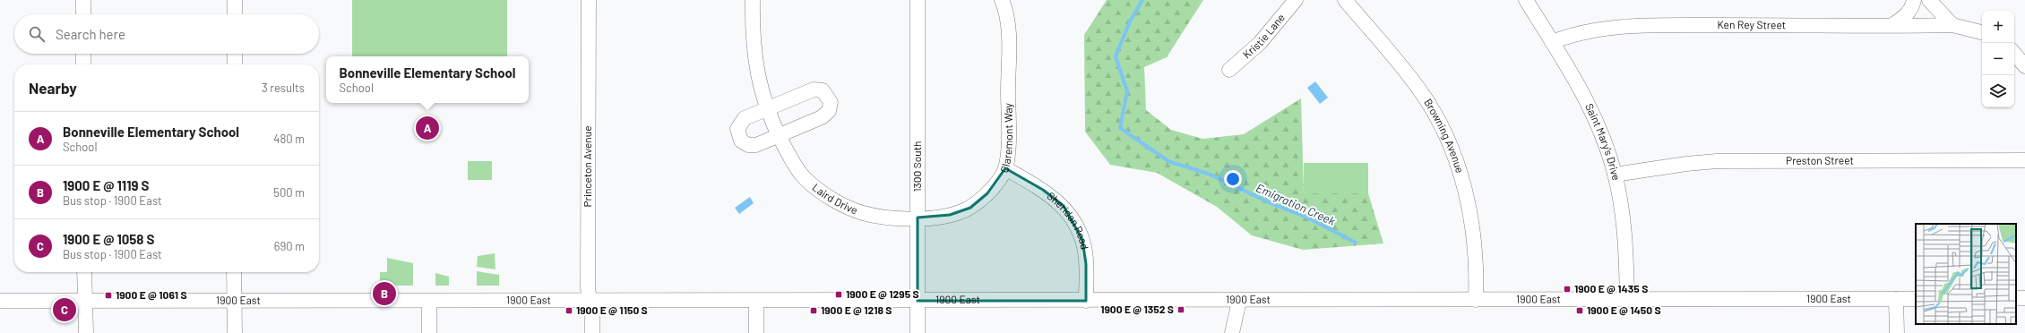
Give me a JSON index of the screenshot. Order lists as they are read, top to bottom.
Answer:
{
  "streets": {
    "street": [
      "Ken Rey Street",
      "Kristie Lane",
      "Claremont Way",
      "Browning Avenue",
      "Saint Mary's Drive",
      "Preston Street",
      "Princeton Avenue",
      "1300 South",
      "Laird Drive",
      "Sheridan Road",
      "1900 East"
    ]
  },
  "crossings": [
    ["Ken Rey Street", "Saint Mary's Drive"],
    ["Claremont Way", "1300 South"],
    ["Claremont Way", "Laird Drive"],
    ["Claremont Way", "Sheridan Road"],
    ["Browning Avenue", "1900 East"],
    ["Saint Mary's Drive", "Preston Street"],
    ["Saint Mary's Drive", "1900 East"],
    ["Princeton Avenue", "1900 East"],
    ["1300 South", "Laird Drive"],
    ["1300 South", "1900 East"],
    ["Sheridan Road", "1900 East"]
  ],
  "water": ["Emigration Creek"],
  "places": {
    "transit": [
      "1900 E @ 1435 S",
      "1900 E @ 1295 S",
      "1900 E @ 1061 S",
      "1900 E @ 1352 S",
      "1900 E @ 1150 S",
      "1900 E @ 1218 S",
      "1900 E @ 1450 S"
    ]
  },
  "page": {
    "map_buttons": ["+", "−"],
    "search": "Search here",
    "popup": ["Bonneville Elementary School", "School"],
    "heading": ["Nearby", "3 results"],
    "list": [
      {
        "mark": "A",
        "name": "Bonneville Elementary School",
        "note": "School",
        "value": "480 m"
      },
      {
        "mark": "B",
        "name": "1900 E @ 1119 S",
        "note": "Bus stop · 1900 East",
        "value": "500 m"
      },
      {
        "mark": "C",
        "name": "1900 E @ 1058 S",
        "note": "Bus stop · 1900 East",
        "value": "690 m"
      }
    ],
    "pins": ["A", "B", "C"]
  }
}
